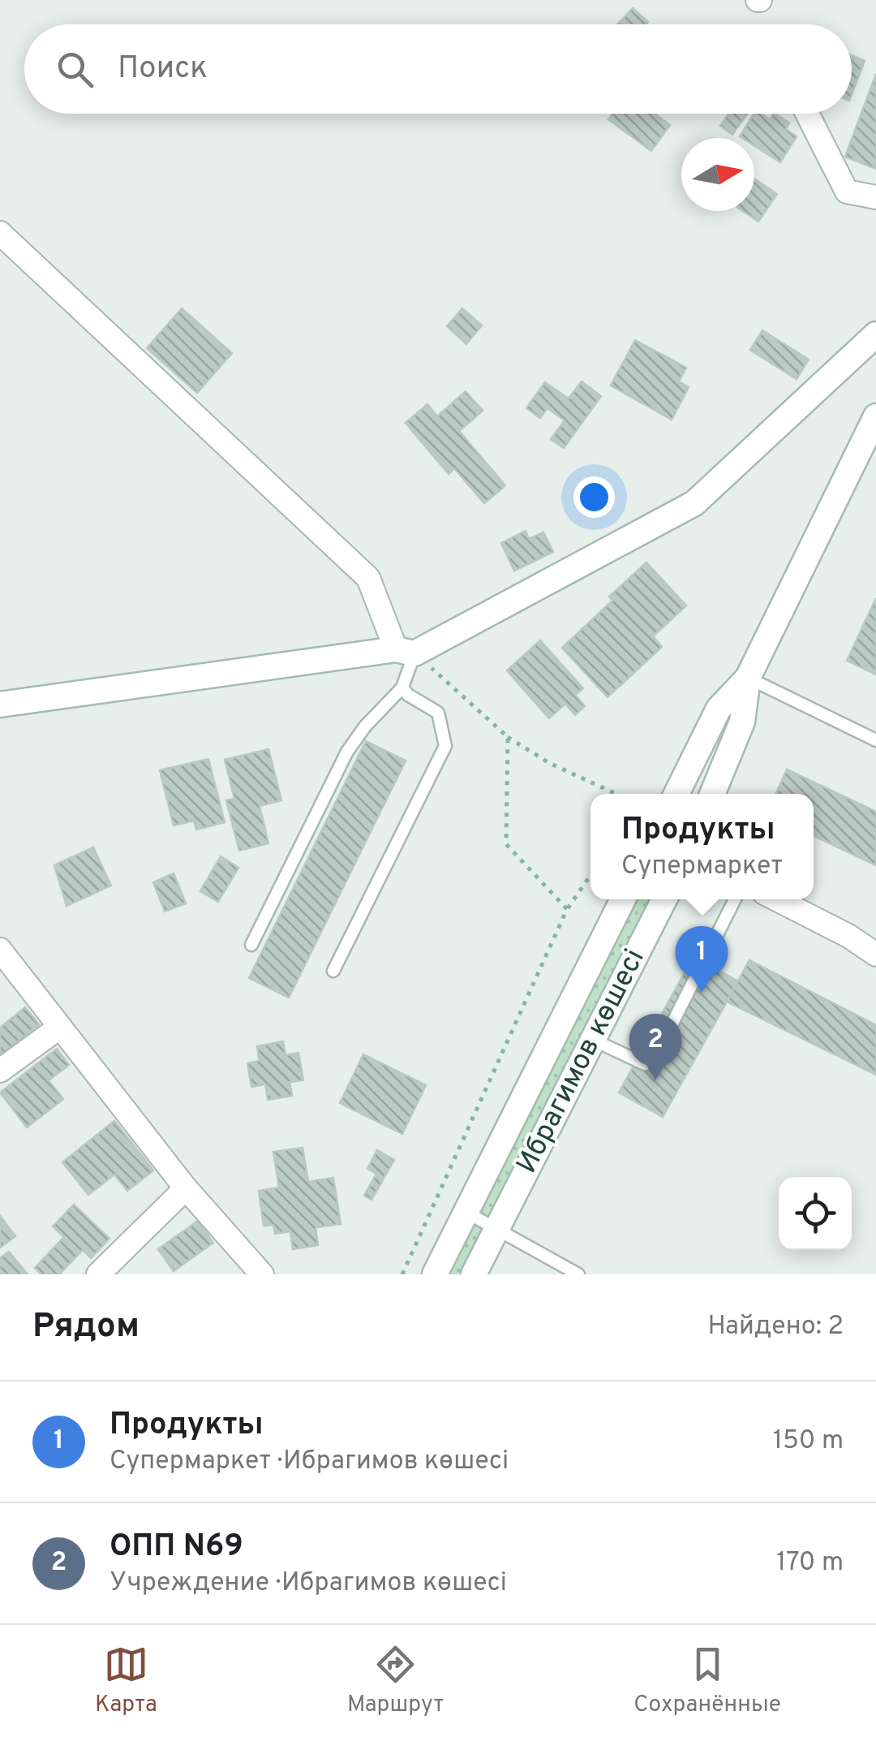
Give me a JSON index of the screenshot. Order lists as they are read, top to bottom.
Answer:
{
  "streets": {
    "street": ["Ибрагимов көшесі"]
  },
  "north": "right",
  "page": {
    "search": "Поиск",
    "popup": ["Продукты", "Супермаркет"],
    "pins": ["1", "2"],
    "heading": ["Рядом", "Найдено: 2"],
    "list": [
      {
        "mark": "1",
        "name": "Продукты",
        "note": "Супермаркет · Ибрагимов көшесі",
        "value": "150 m"
      },
      {
        "mark": "2",
        "name": "ОПП N69",
        "note": "Учреждение · Ибрагимов көшесі",
        "value": "170 m"
      }
    ],
    "nav": ["Карта", "Маршрут", "Сохранённые"]
  }
}
